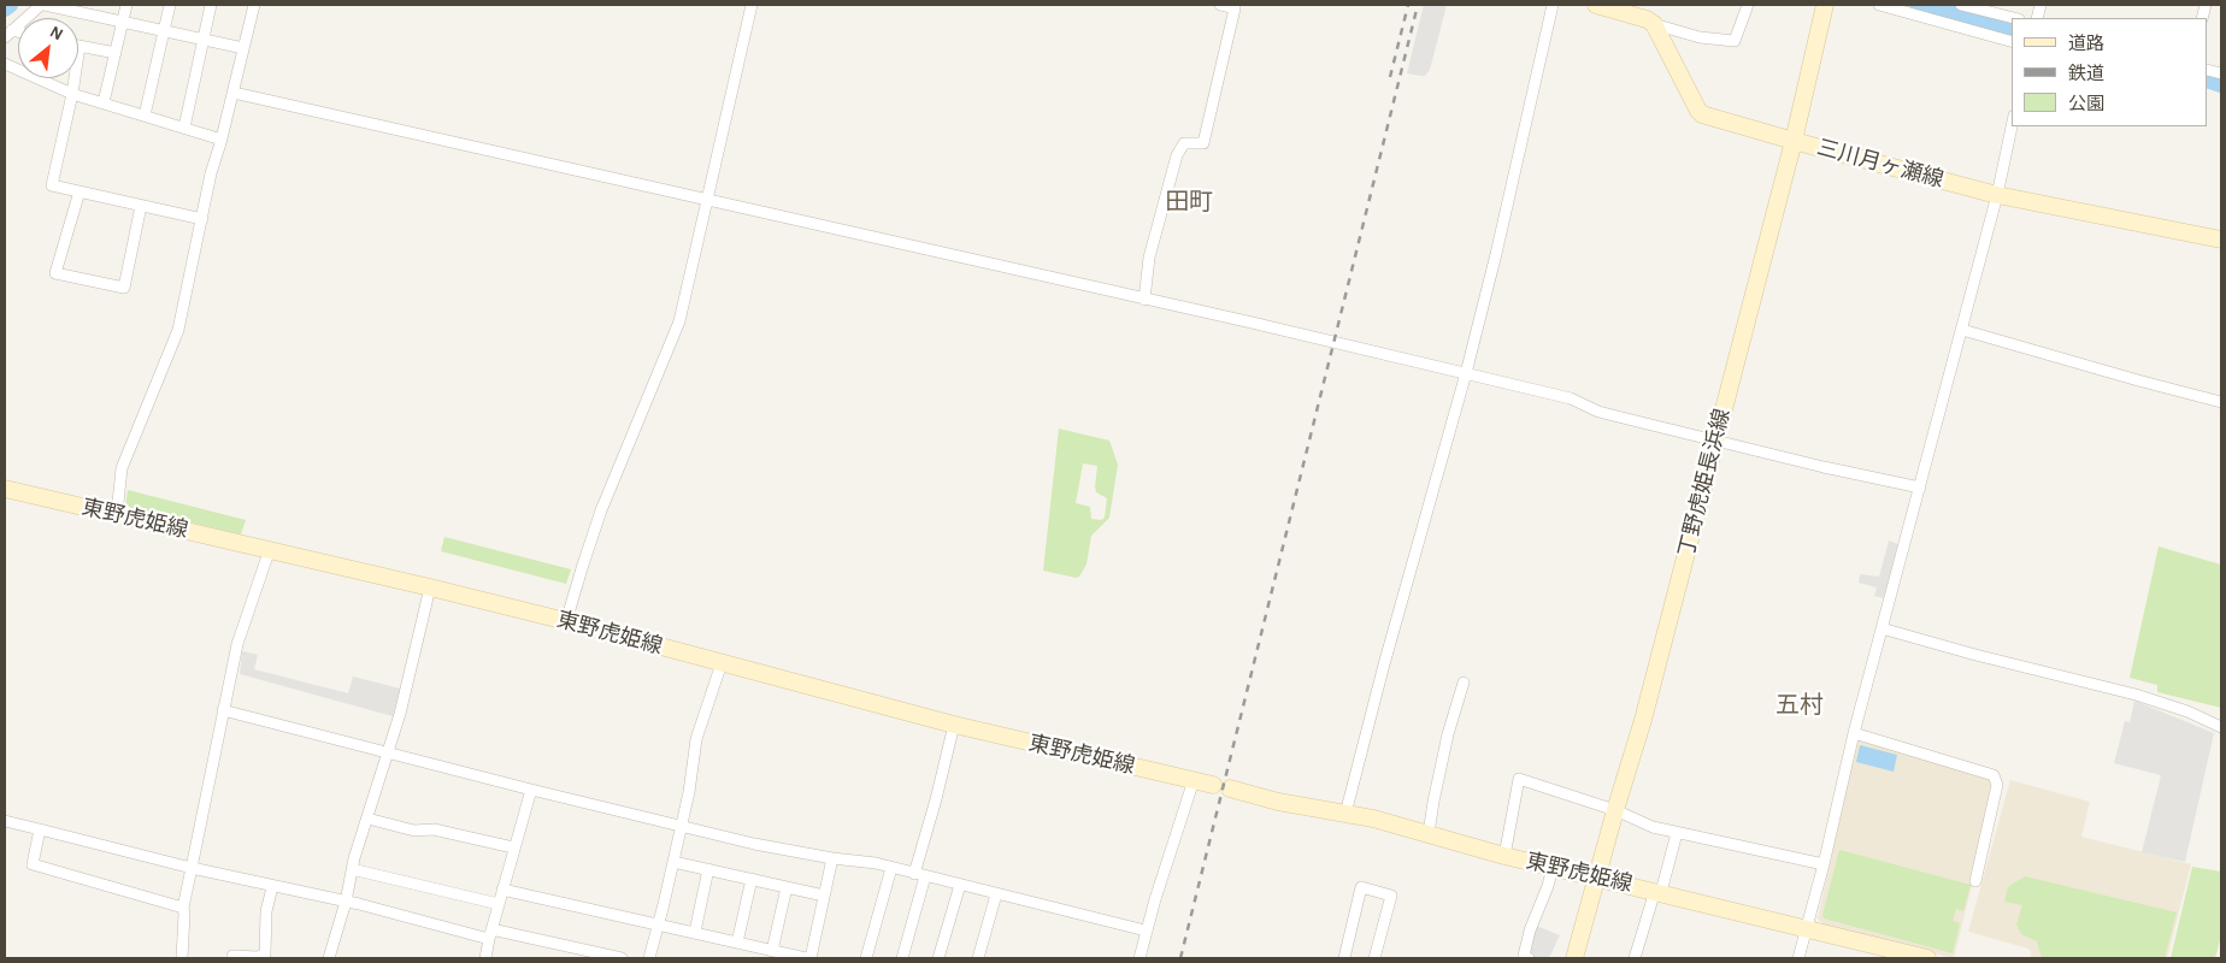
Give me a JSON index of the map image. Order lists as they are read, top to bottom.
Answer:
{
  "streets": {
    "main road": ["三川月ヶ瀬線", "丁野虎姫長浜線", "東野虎姫線"]
  },
  "crossings": [
    ["三川月ヶ瀬線", "丁野虎姫長浜線"],
    ["丁野虎姫長浜線", "東野虎姫線"]
  ],
  "districts": ["田町", "五村"],
  "legend": ["道路", "鉄道", "公園"],
  "north": "top right"
}
